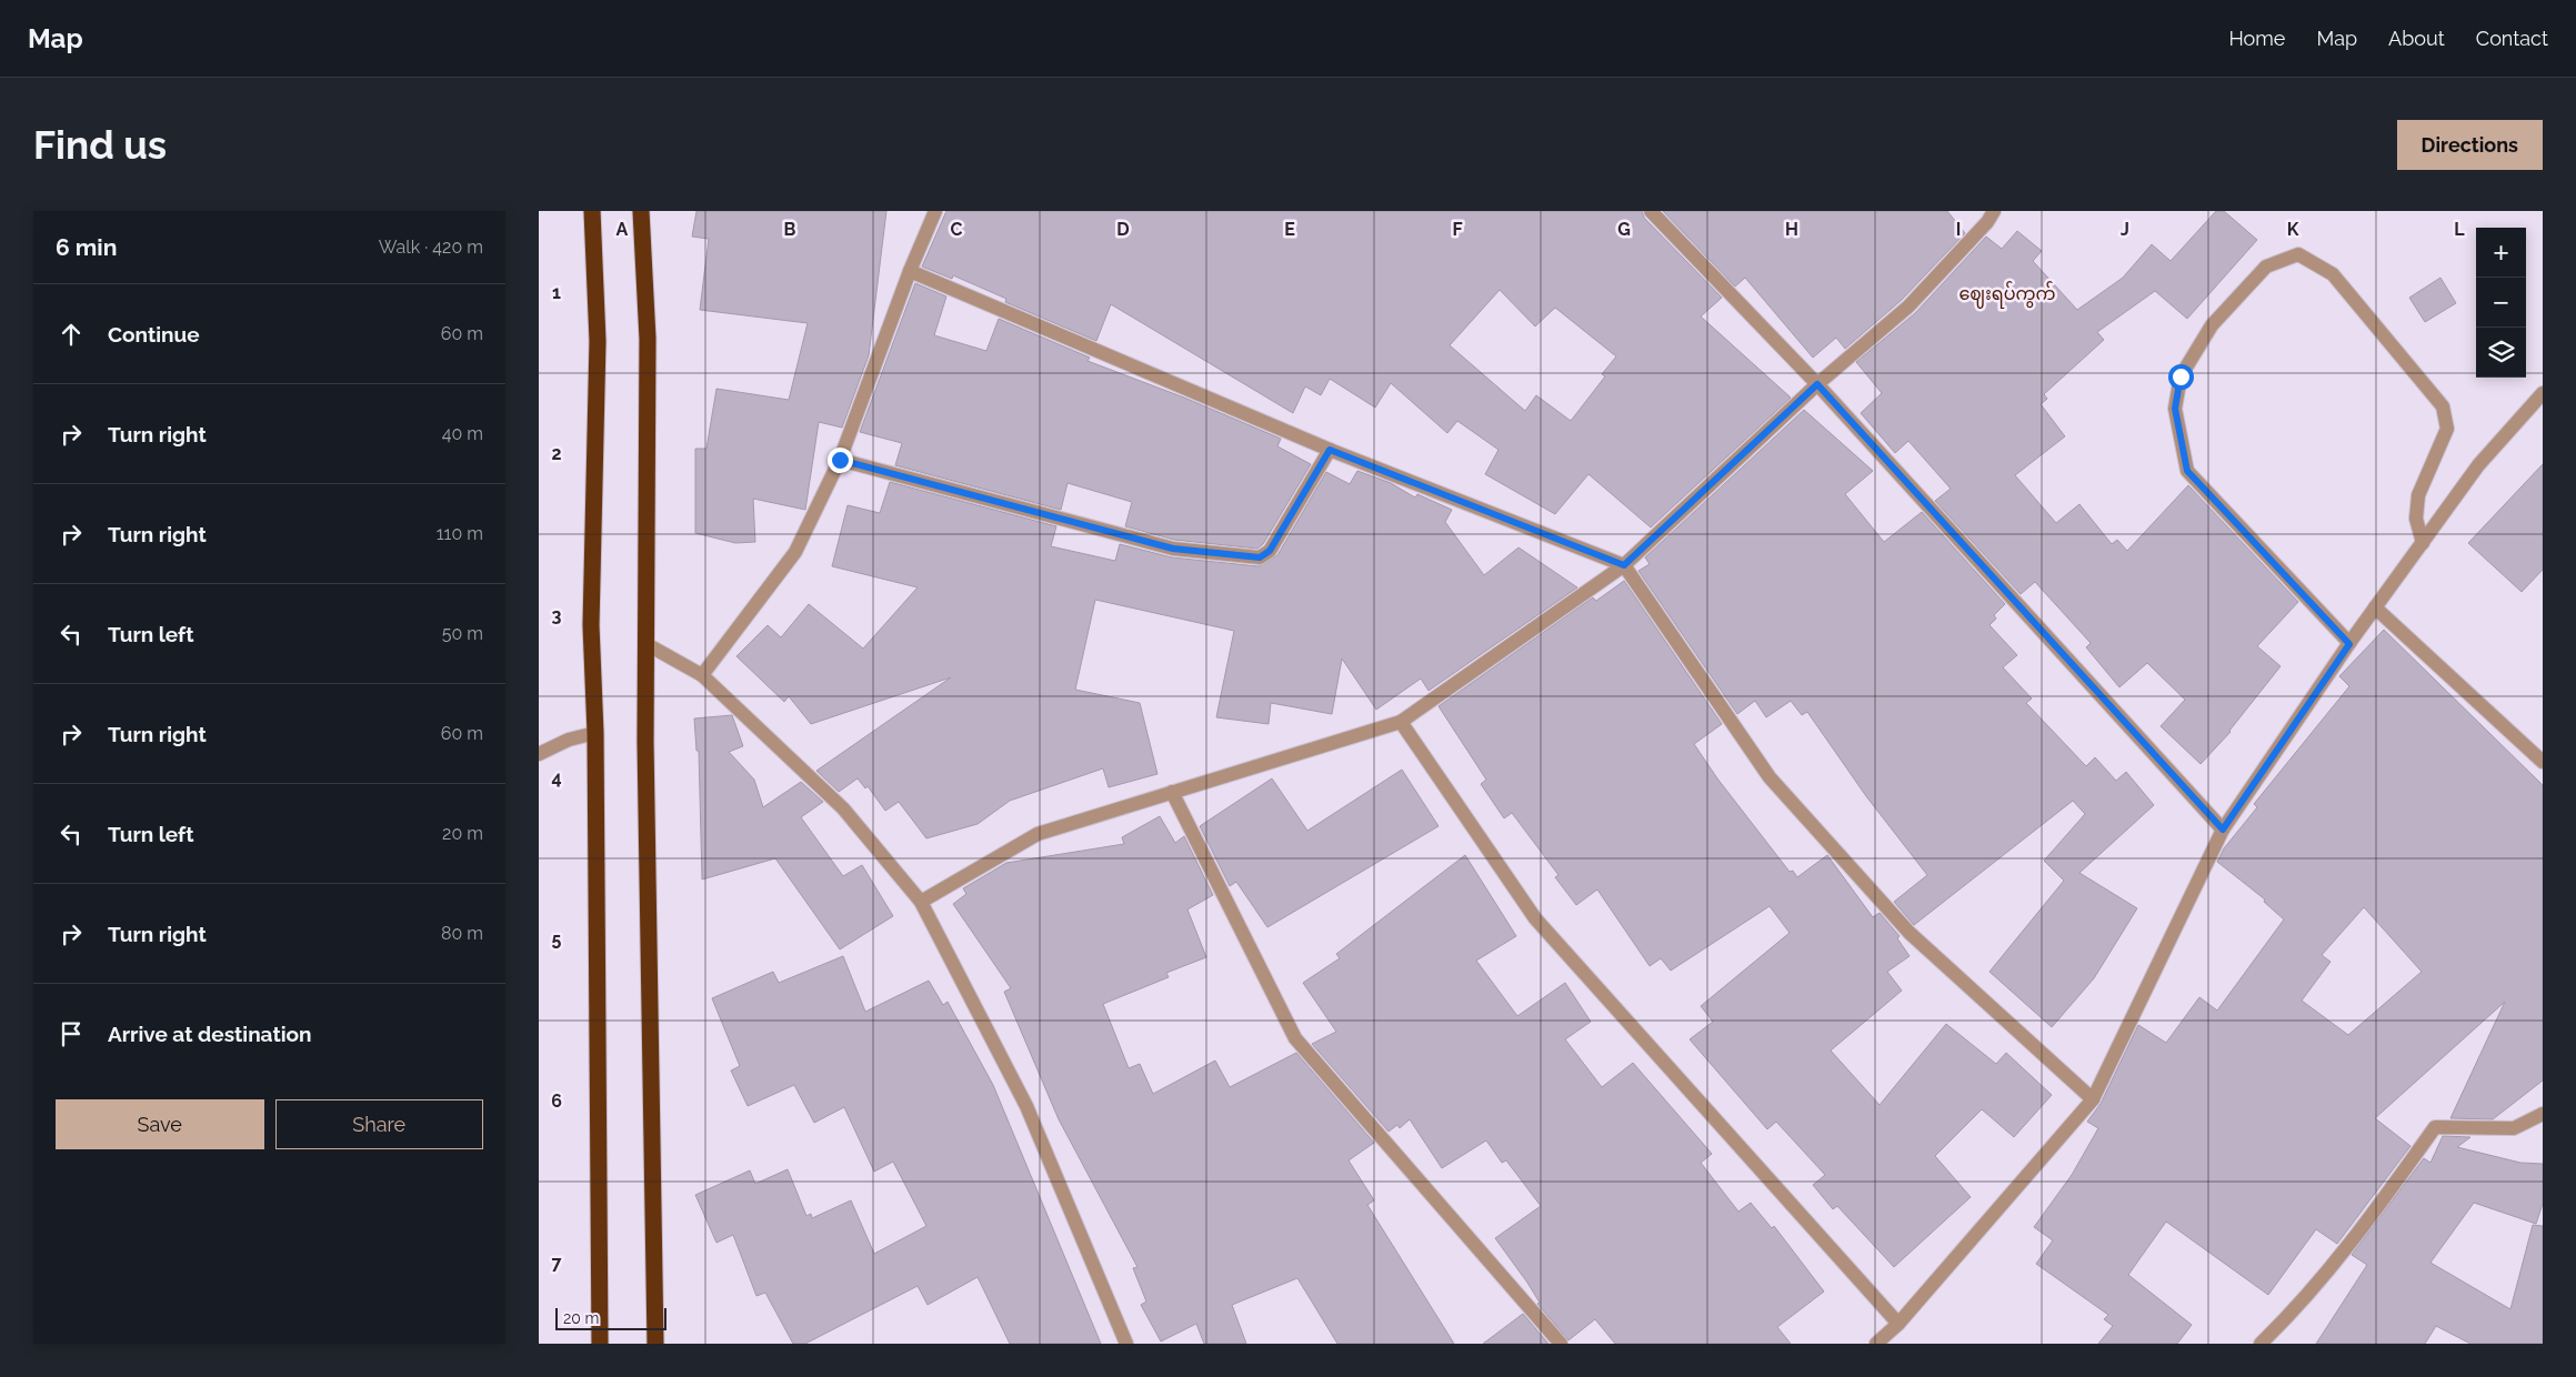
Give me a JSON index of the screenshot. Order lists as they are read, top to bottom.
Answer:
{
  "districts": ["ဈေးရပ်ကွက်"],
  "scale_bar": "20 m",
  "page": {
    "header": "Map",
    "nav": [
      "Home",
      "Map",
      "About",
      "Contact"
    ],
    "buttons": [
      "Directions",
      ["Save", "Share"]
    ],
    "title": "Find us",
    "heading": ["6 min", "Walk · 420 m"],
    "map_buttons": ["+", "−"],
    "list": [
      ["Continue", "60 m"],
      ["Turn right", "40 m"],
      ["Turn right", "110 m"],
      ["Turn left", "50 m"],
      ["Turn right", "60 m"],
      ["Turn left", "20 m"],
      ["Turn right", "80 m"],
      "Arrive at destination"
    ],
    "scale": "20 m"
  },
  "grid": {
    "columns": [
      "A",
      "B",
      "C",
      "D",
      "E",
      "F",
      "G",
      "H",
      "I",
      "J",
      "K",
      "L"
    ],
    "rows": [
      "1",
      "2",
      "3",
      "4",
      "5",
      "6",
      "7"
    ]
  }
}
